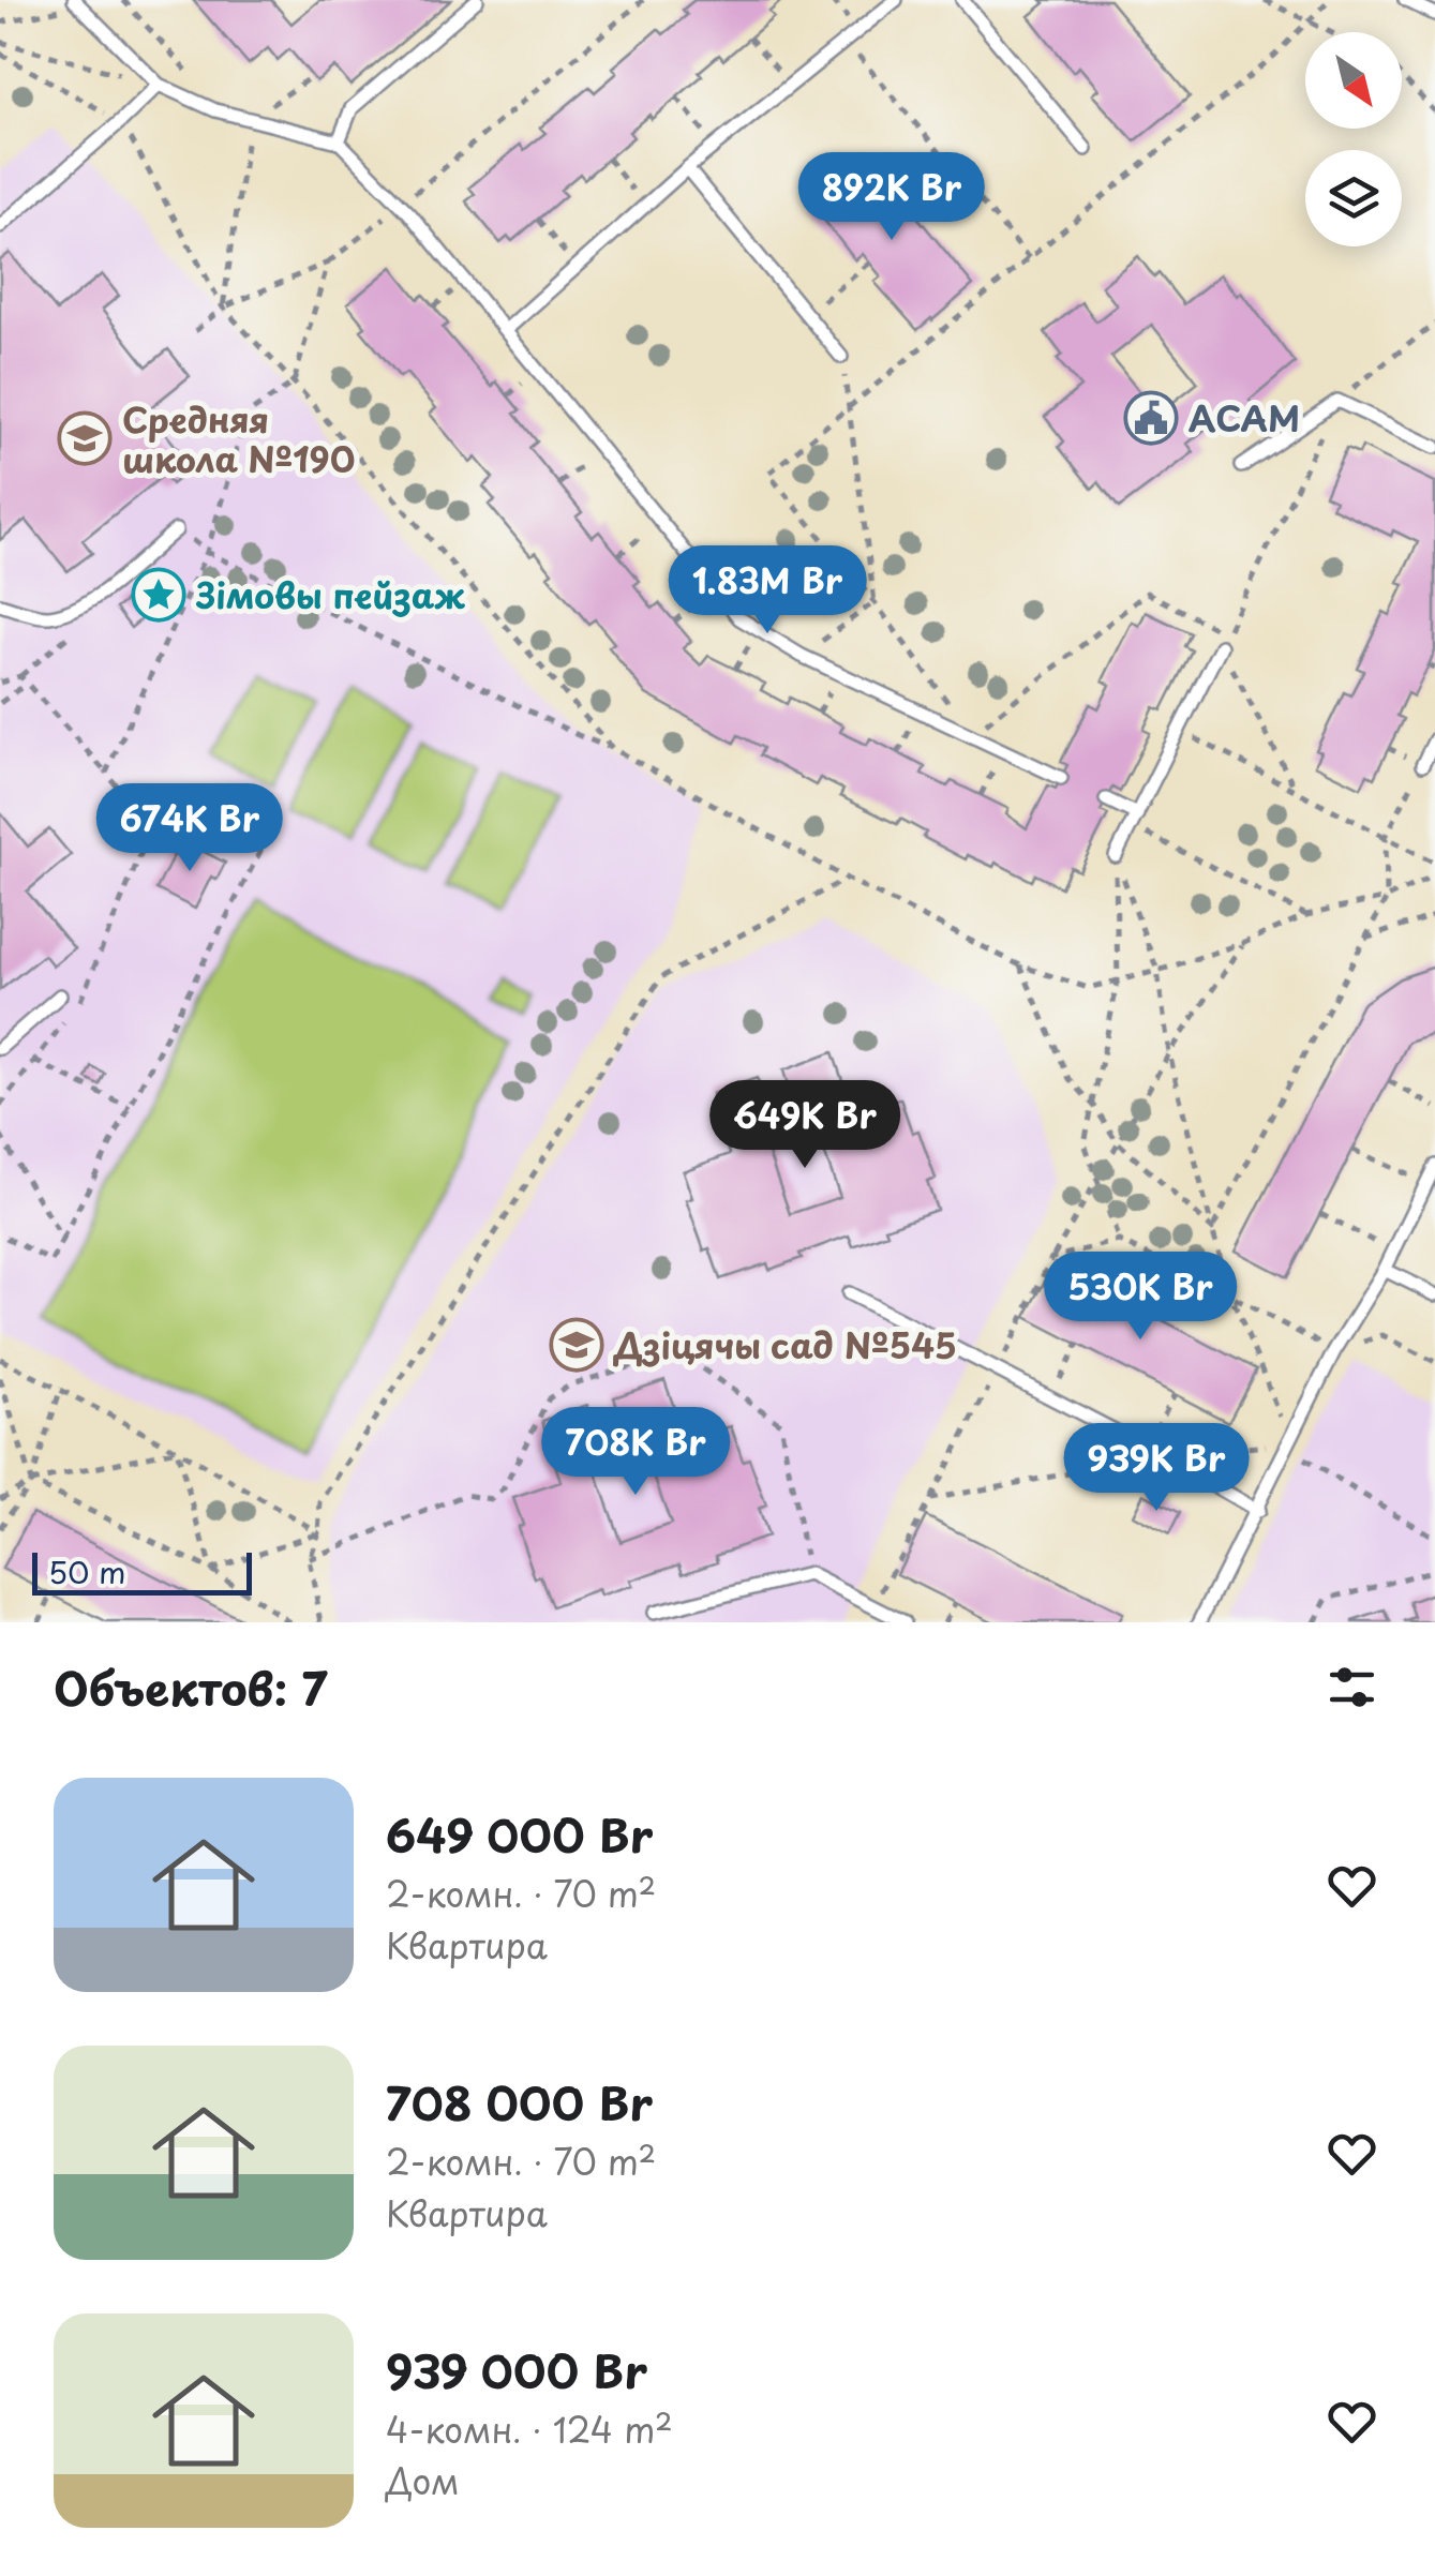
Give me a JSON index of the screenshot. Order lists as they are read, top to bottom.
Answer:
{
  "places": {
    "public building": ["АСАМ"],
    "school or university": ["Средняя школа №190", "Дзіцячы сад №545"],
    "place": ["Зімовы пейзаж"]
  },
  "scale_bar": "50 m",
  "north": "bottom right",
  "page": {
    "price": [
      "892K Br",
      "1.83M Br",
      "674K Br",
      "649K Br",
      "530K Br",
      "708K Br",
      "939K Br"
    ],
    "scale": "50 m",
    "heading": "Объектов: 7",
    "list": [
      {
        "name": "649 000 Br",
        "note": "2-комн. · 70 m² · Квартира"
      },
      {
        "name": "708 000 Br",
        "note": "2-комн. · 70 m² · Квартира"
      },
      {
        "name": "939 000 Br",
        "note": "4-комн. · 124 m² · Дом"
      }
    ]
  }
}
